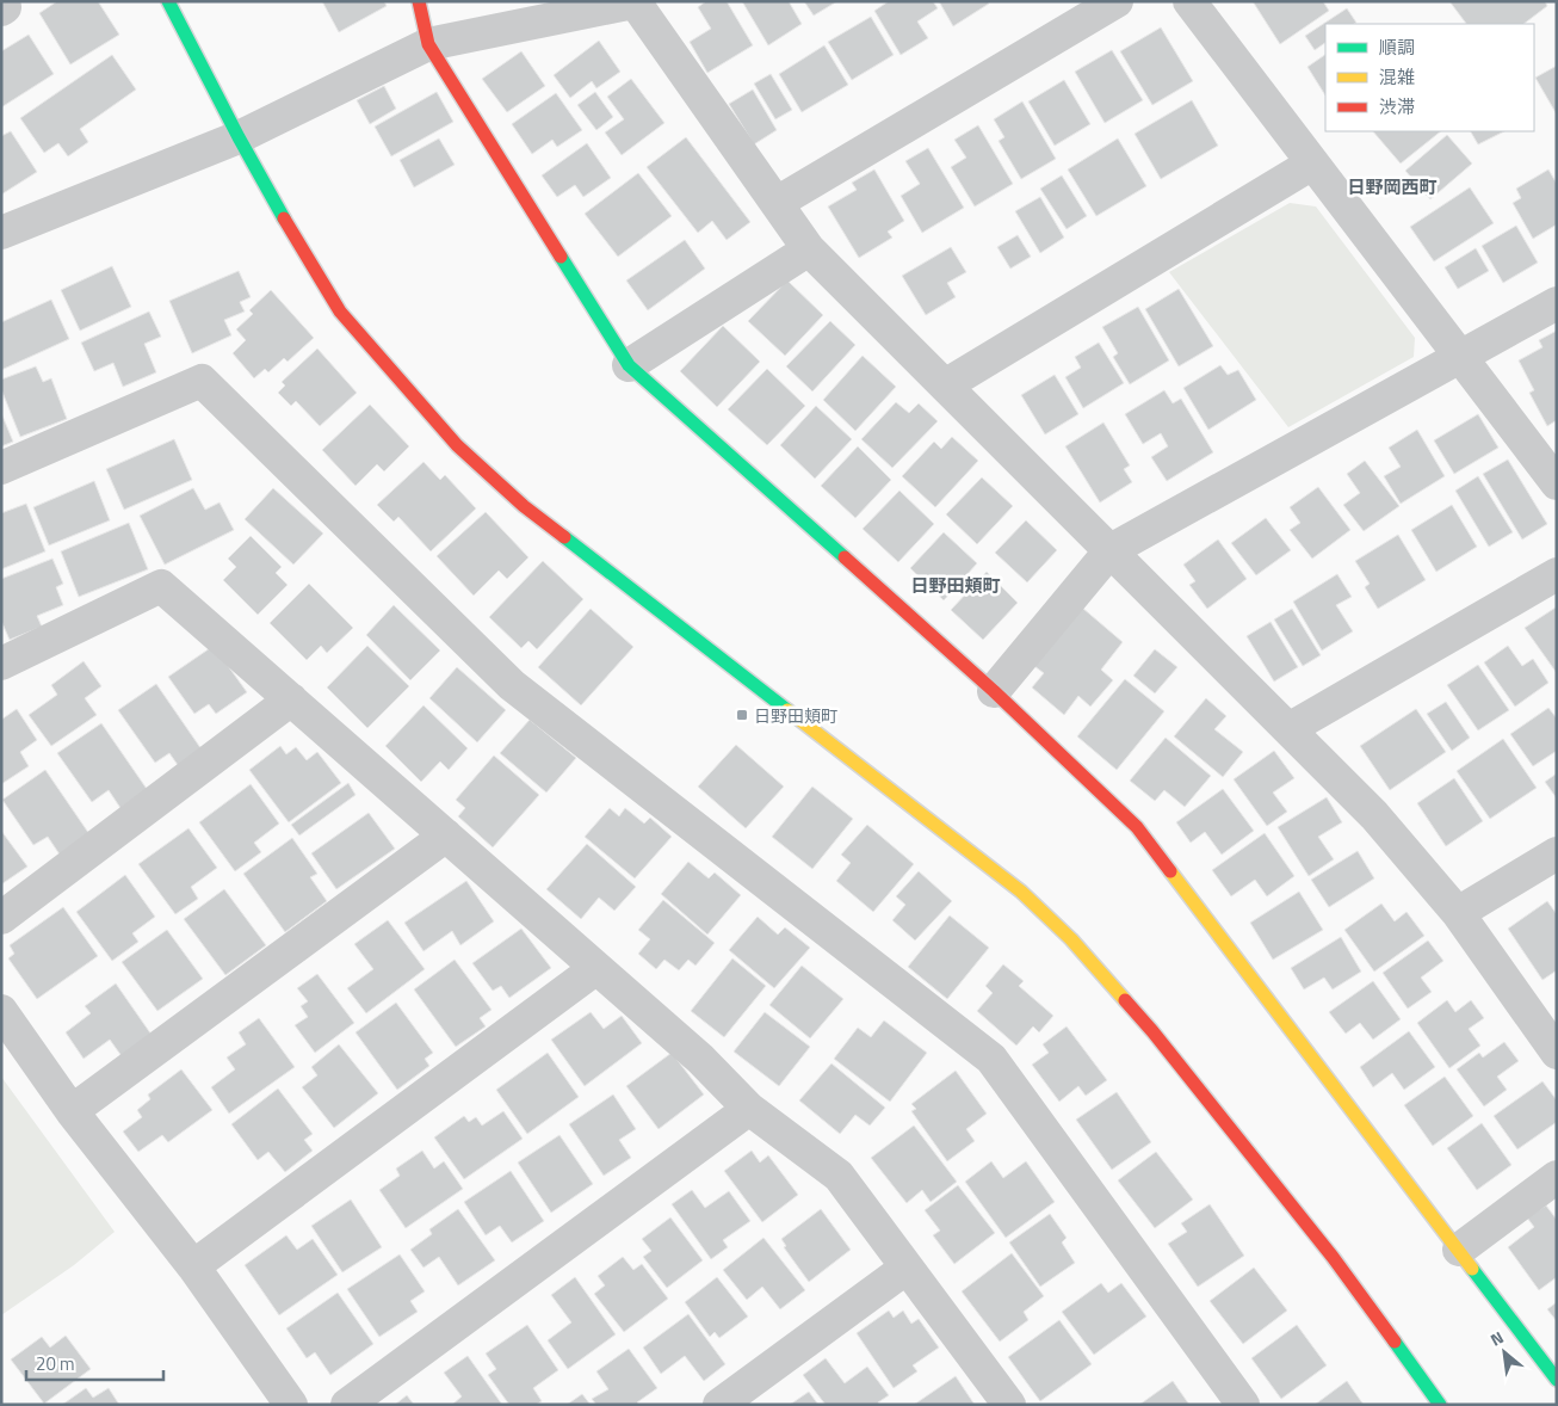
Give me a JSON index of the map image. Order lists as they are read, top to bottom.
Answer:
{
  "districts": ["日野岡西町", "日野田頬町"],
  "places": {
    "transit": ["日野田頬町"]
  },
  "legend": ["順調", "混雑", "渋滞"],
  "scale_bar": "20 m",
  "north": "top left"
}
